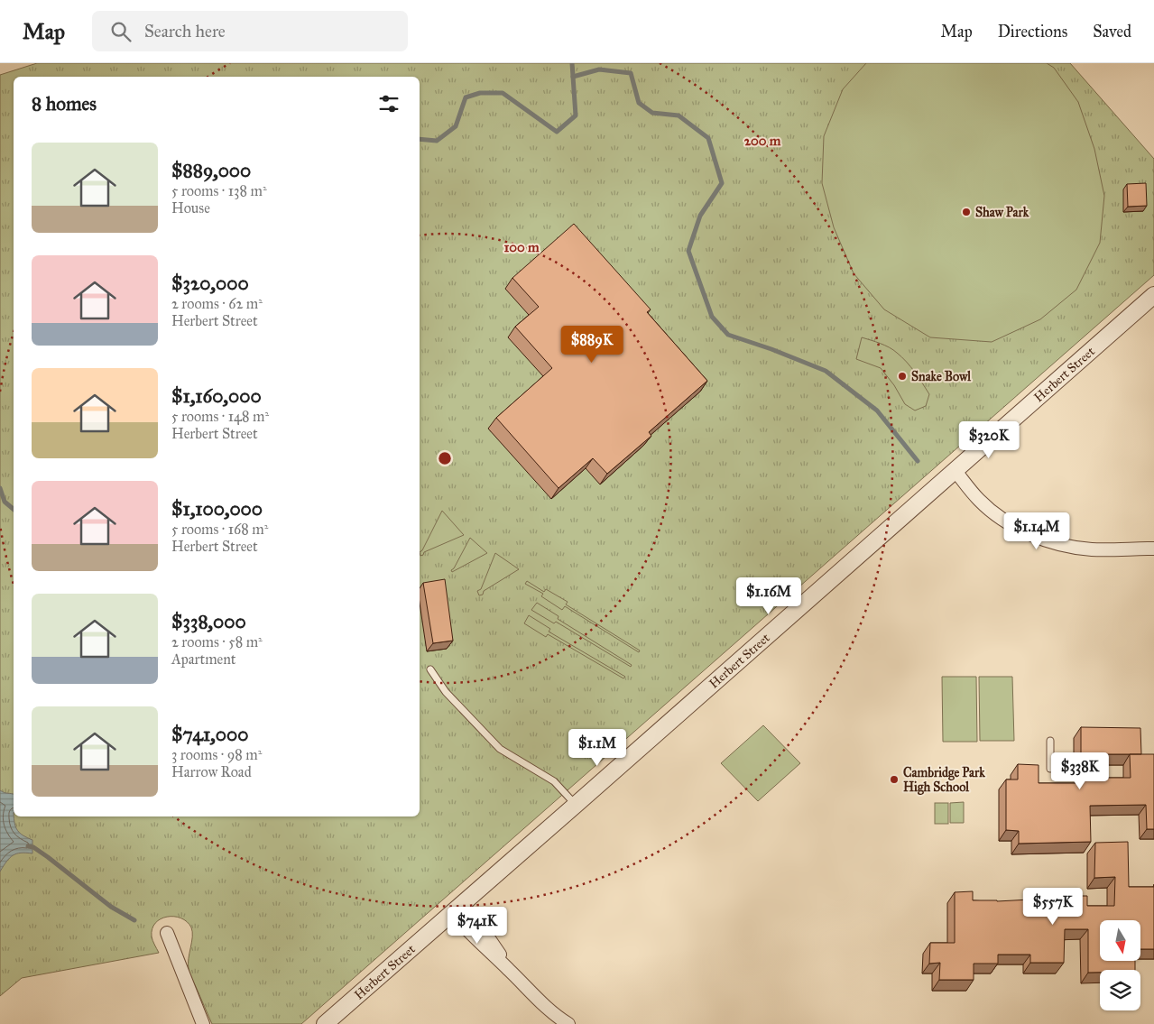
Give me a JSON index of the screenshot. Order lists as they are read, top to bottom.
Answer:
{
  "streets": {
    "street": ["Herbert Street"]
  },
  "places": ["Shaw Park", "Snake Bowl", "Cambridge Park High School"],
  "north": "bottom",
  "page": {
    "header": "Map",
    "search": "Search here",
    "nav": ["Map", "Directions", "Saved"],
    "heading": "8 homes",
    "list": [
      {
        "name": "$889,000",
        "note": "5 rooms · 138 m² · House"
      },
      {
        "name": "$320,000",
        "note": "2 rooms · 62 m² · Herbert Street"
      },
      {
        "name": "$1,160,000",
        "note": "5 rooms · 148 m² · Herbert Street"
      },
      {
        "name": "$1,100,000",
        "note": "5 rooms · 168 m² · Herbert Street"
      },
      {
        "name": "$338,000",
        "note": "2 rooms · 58 m² · Apartment"
      },
      {
        "name": "$741,000",
        "note": "3 rooms · 98 m² · Harrow Road"
      }
    ],
    "price": [
      "$889K",
      "$320K",
      "$1.14M",
      "$1.16M",
      "$1.1M",
      "$338K",
      "$557K",
      "$741K"
    ]
  },
  "rings": ["200 m", "100 m"]
}
